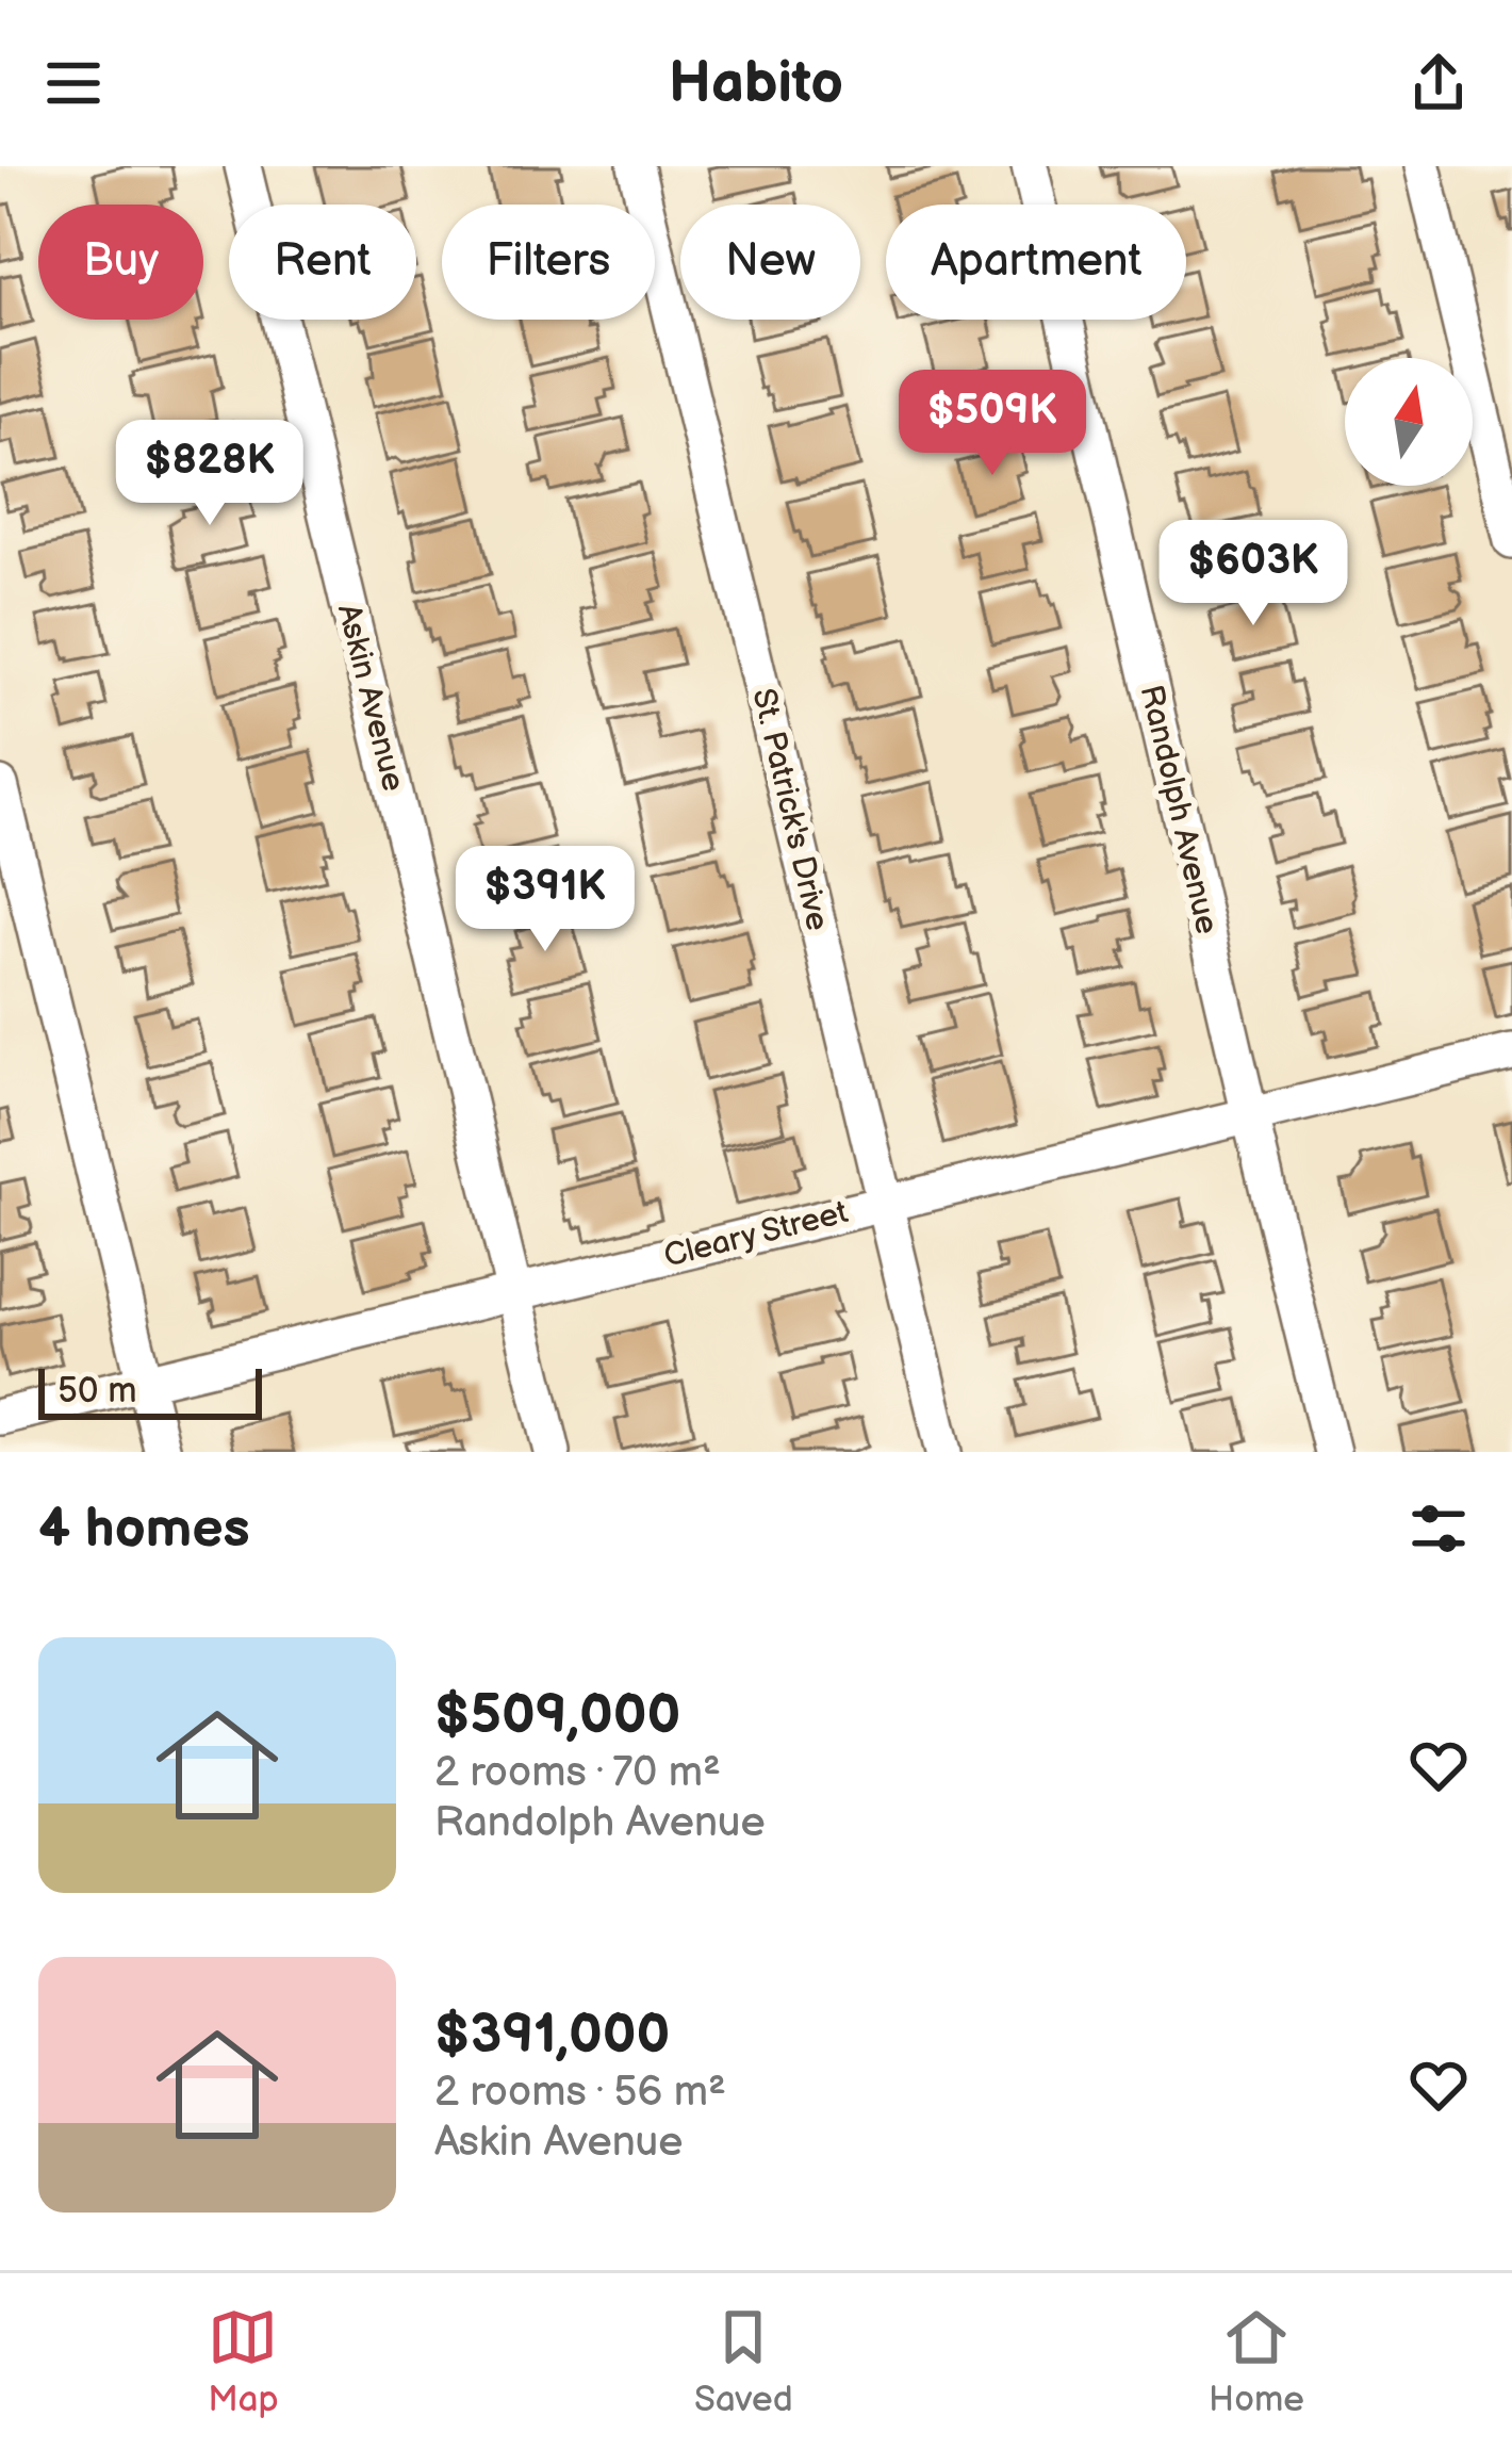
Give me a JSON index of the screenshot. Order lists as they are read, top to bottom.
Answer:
{
  "streets": {
    "street": [
      "Askin Avenue",
      "St. Patrick's Drive",
      "Randolph Avenue",
      "Cleary Street"
    ]
  },
  "crossings": [
    ["Askin Avenue", "Cleary Street"],
    ["St. Patrick's Drive", "Cleary Street"],
    ["Randolph Avenue", "Cleary Street"]
  ],
  "scale_bar": "50 m",
  "north": "top",
  "page": {
    "header": "Habito",
    "chip": [
      "Buy",
      "Rent",
      "Filters",
      "New",
      "Apartment"
    ],
    "price": [
      "$509K",
      "$828K",
      "$603K",
      "$391K"
    ],
    "scale": "50 m",
    "heading": "4 homes",
    "list": [
      {
        "name": "$509,000",
        "note": "2 rooms · 70 m² · Randolph Avenue"
      },
      {
        "name": "$391,000",
        "note": "2 rooms · 56 m² · Askin Avenue"
      }
    ],
    "tabs": ["Map", "Saved", "Home"]
  }
}
